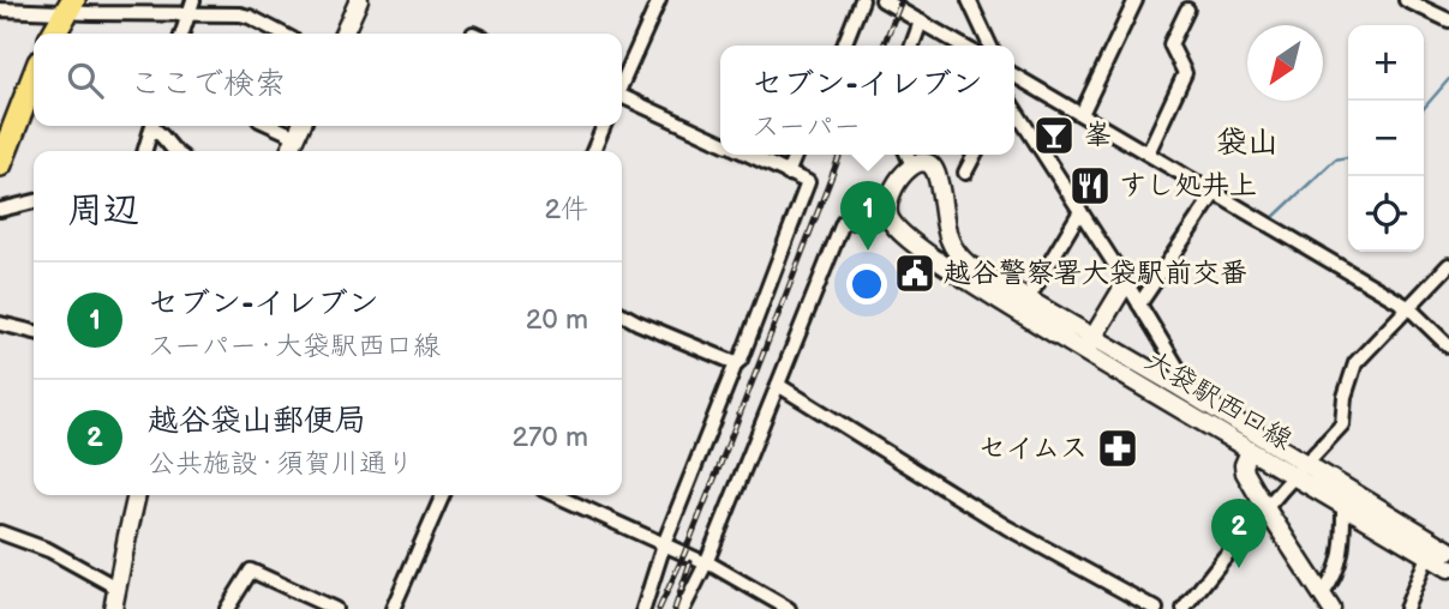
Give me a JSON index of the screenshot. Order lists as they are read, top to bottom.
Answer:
{
  "streets": {
    "street": ["大袋駅西口線"]
  },
  "districts": ["袋山"],
  "places": {
    "bar": ["峯"],
    "restaurant": ["すし処井上"],
    "public building": ["越谷警察署大袋駅前交番"],
    "pharmacy": ["セイムス"]
  },
  "north": "bottom left",
  "page": {
    "map_buttons": ["+", "−"],
    "search": "ここで検索",
    "popup": ["セブン-イレブン", "スーパー"],
    "heading": ["周辺", "2件"],
    "pins": ["1", "2"],
    "list": [
      {
        "mark": "1",
        "name": "セブン-イレブン",
        "note": "スーパー · 大袋駅西口線",
        "value": "20 m"
      },
      {
        "mark": "2",
        "name": "越谷袋山郵便局",
        "note": "公共施設 · 須賀川通り",
        "value": "270 m"
      }
    ]
  }
}
